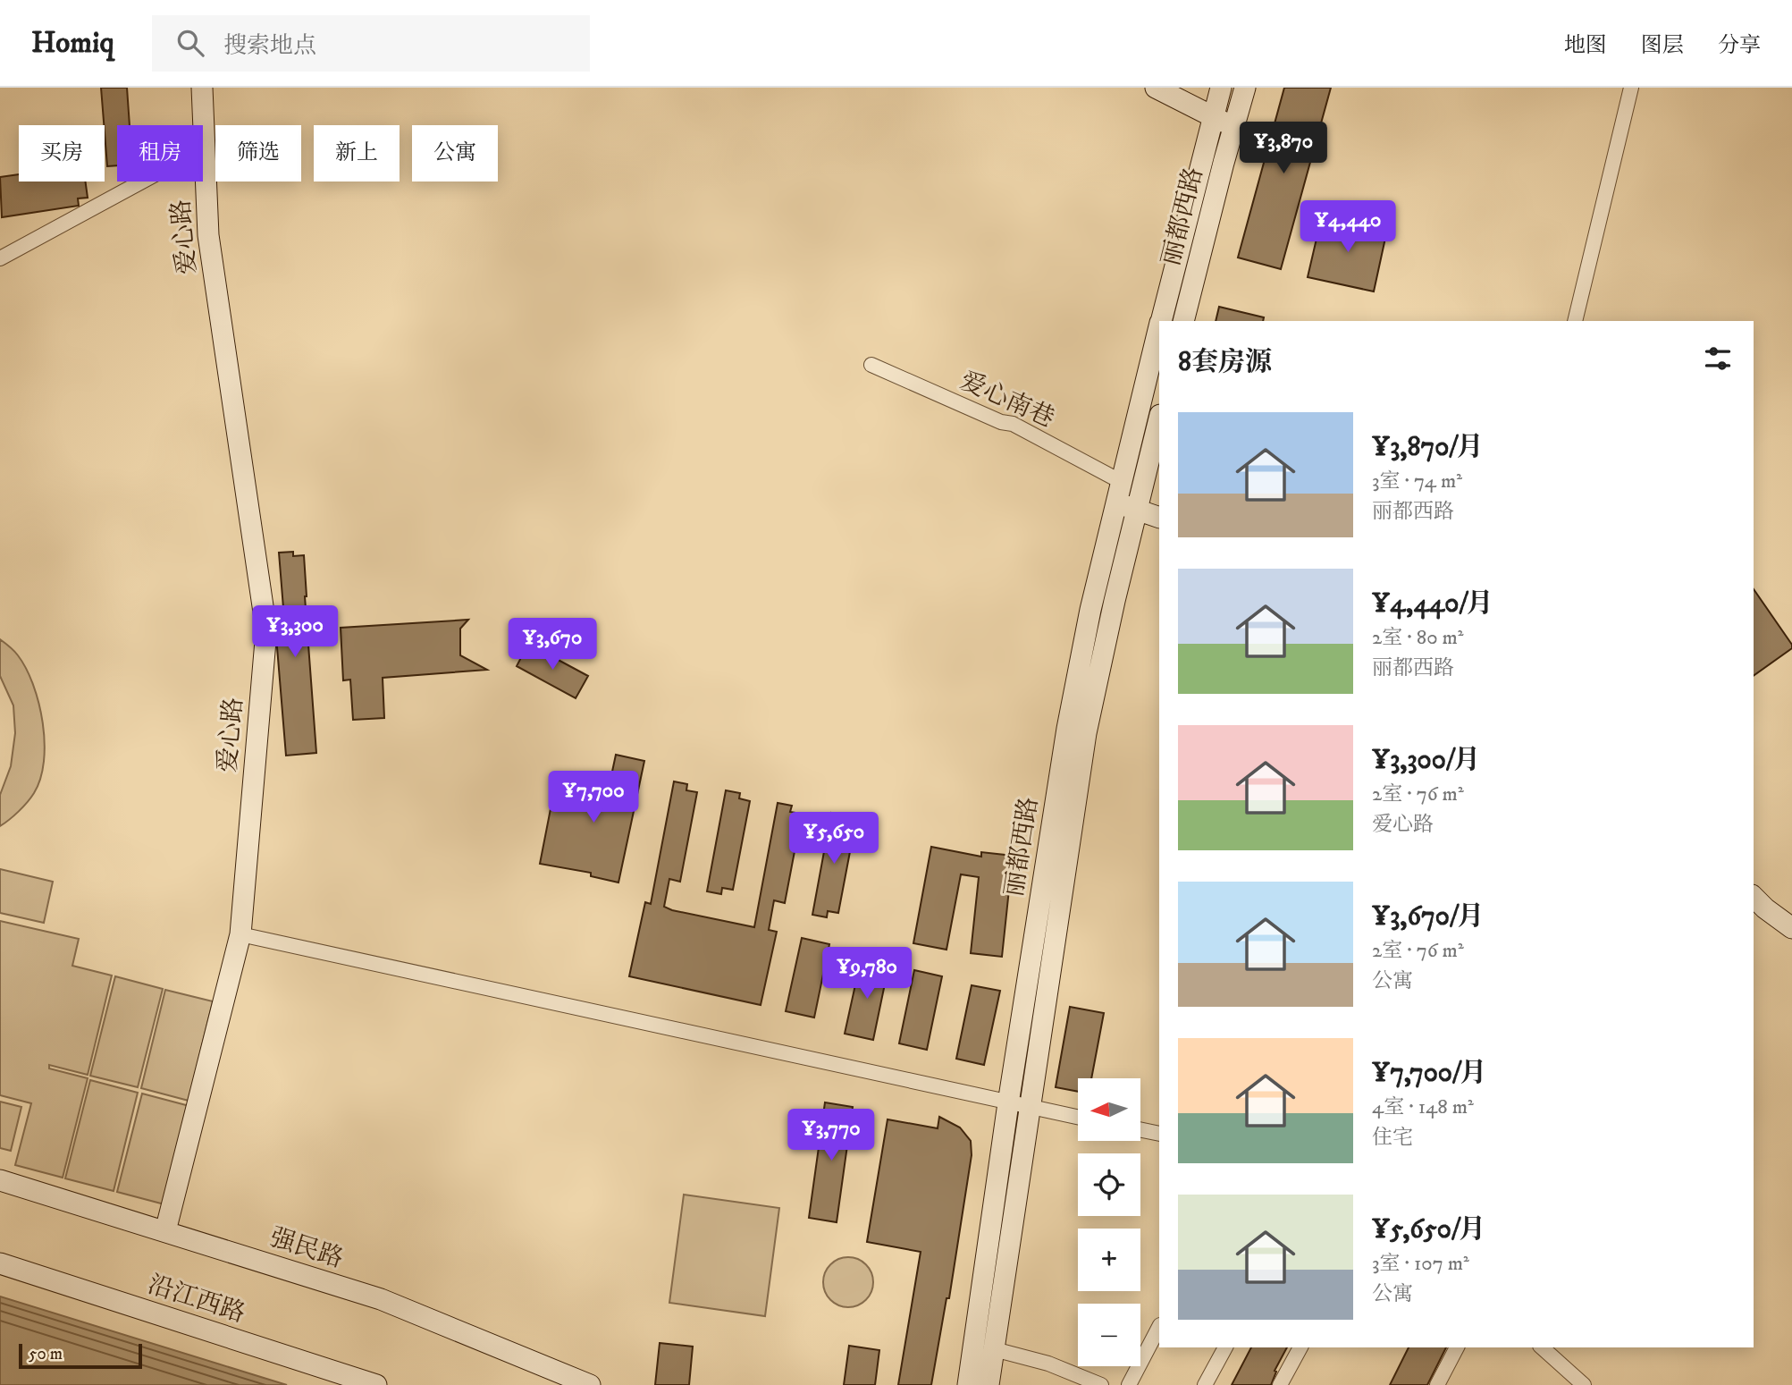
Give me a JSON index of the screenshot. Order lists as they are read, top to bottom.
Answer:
{
  "streets": {
    "main road": [
      "丽都西路",
      "爱心路",
      "强民路",
      "沿江西路"
    ],
    "street": ["爱心南巷"]
  },
  "crossings": [
    ["丽都西路", "爱心南巷"],
    ["爱心路", "强民路"]
  ],
  "scale_bar": "50 m",
  "north": "left",
  "page": {
    "header": "Homiq",
    "search": "搜索地点",
    "nav": ["地图", "图层", "分享"],
    "price": [
      "¥3,870",
      "¥4,440",
      "¥3,300",
      "¥3,670",
      "¥7,700",
      "¥5,650",
      "¥9,780",
      "¥3,770"
    ],
    "chip": [
      "买房",
      "租房",
      "筛选",
      "新上",
      "公寓"
    ],
    "heading": "8套房源",
    "list": [
      {
        "name": "¥3,870/月",
        "note": "3室 · 74 m² · 丽都西路"
      },
      {
        "name": "¥4,440/月",
        "note": "2室 · 80 m² · 丽都西路"
      },
      {
        "name": "¥3,300/月",
        "note": "2室 · 76 m² · 爱心路"
      },
      {
        "name": "¥3,670/月",
        "note": "2室 · 76 m² · 公寓"
      },
      {
        "name": "¥7,700/月",
        "note": "4室 · 148 m² · 住宅"
      },
      {
        "name": "¥5,650/月",
        "note": "3室 · 107 m² · 公寓"
      }
    ],
    "map_buttons": ["+", "−"],
    "scale": "50 m"
  }
}
